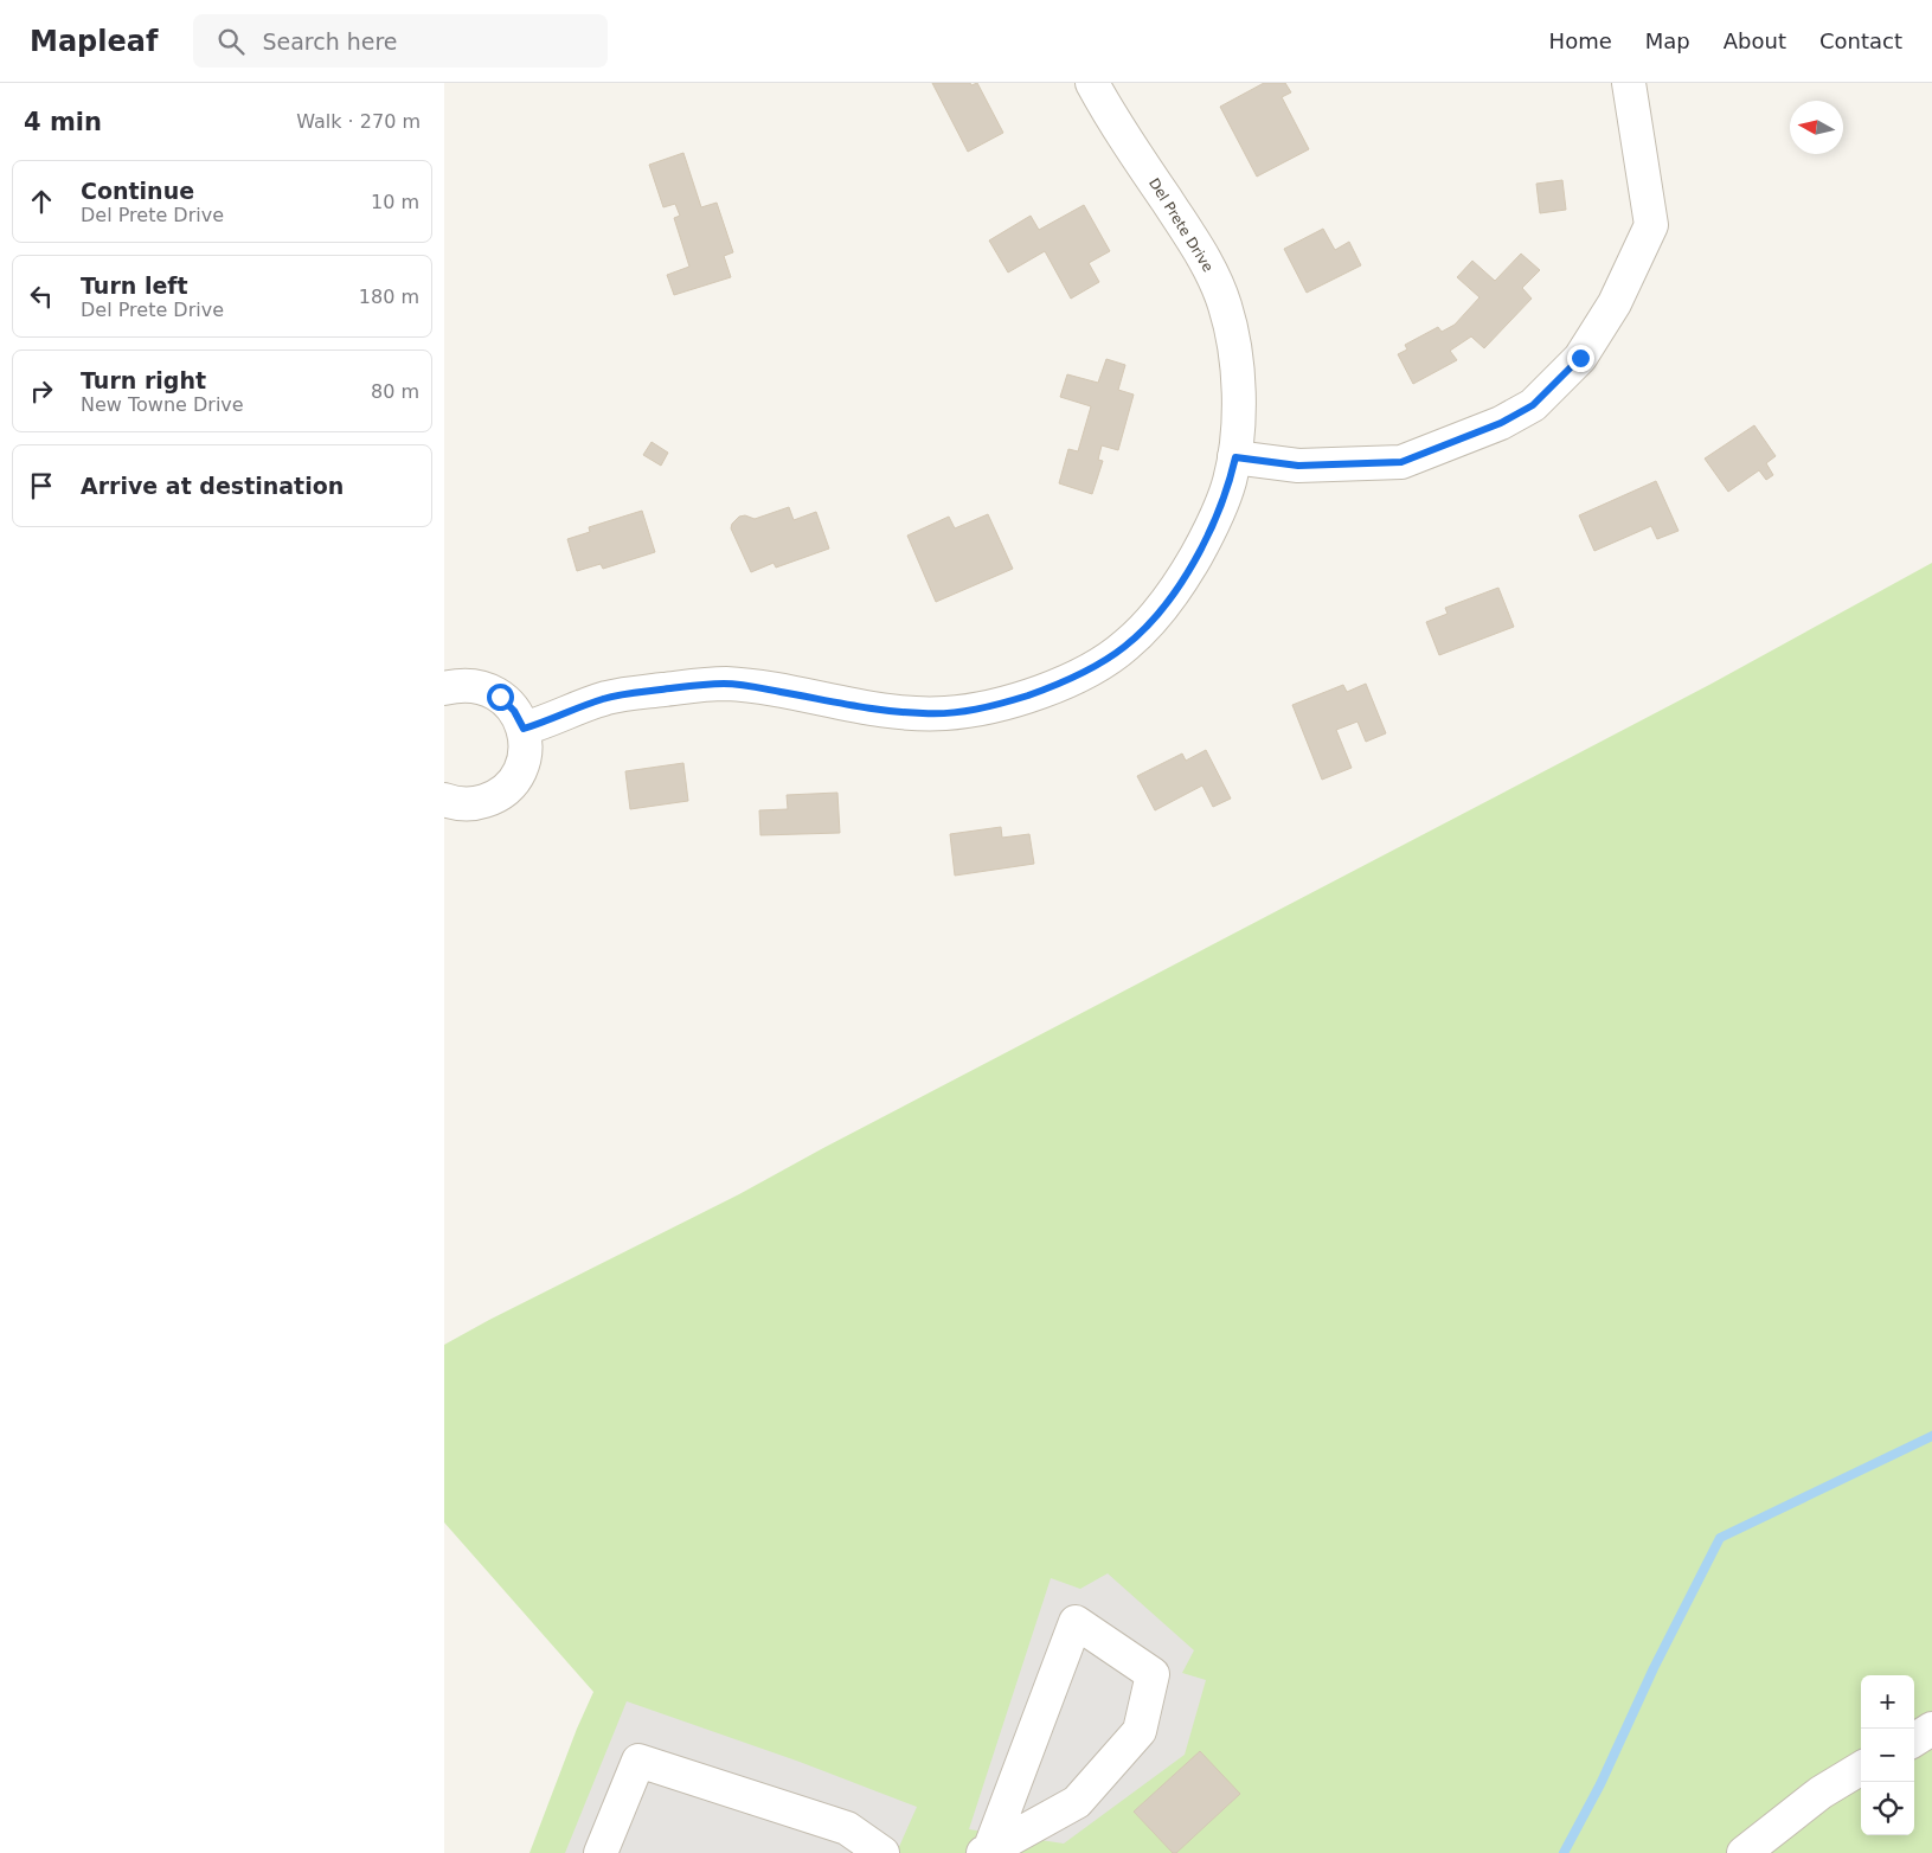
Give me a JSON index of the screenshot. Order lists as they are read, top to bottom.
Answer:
{
  "streets": {
    "street": ["Del Prete Drive"]
  },
  "north": "left",
  "page": {
    "header": "Mapleaf",
    "search": "Search here",
    "nav": [
      "Home",
      "Map",
      "About",
      "Contact"
    ],
    "heading": ["4 min", "Walk · 270 m"],
    "list": [
      ["Continue", "Del Prete Drive", "10 m"],
      ["Turn left", "Del Prete Drive", "180 m"],
      ["Turn right", "New Towne Drive", "80 m"],
      "Arrive at destination"
    ],
    "map_buttons": ["+", "−"]
  }
}
